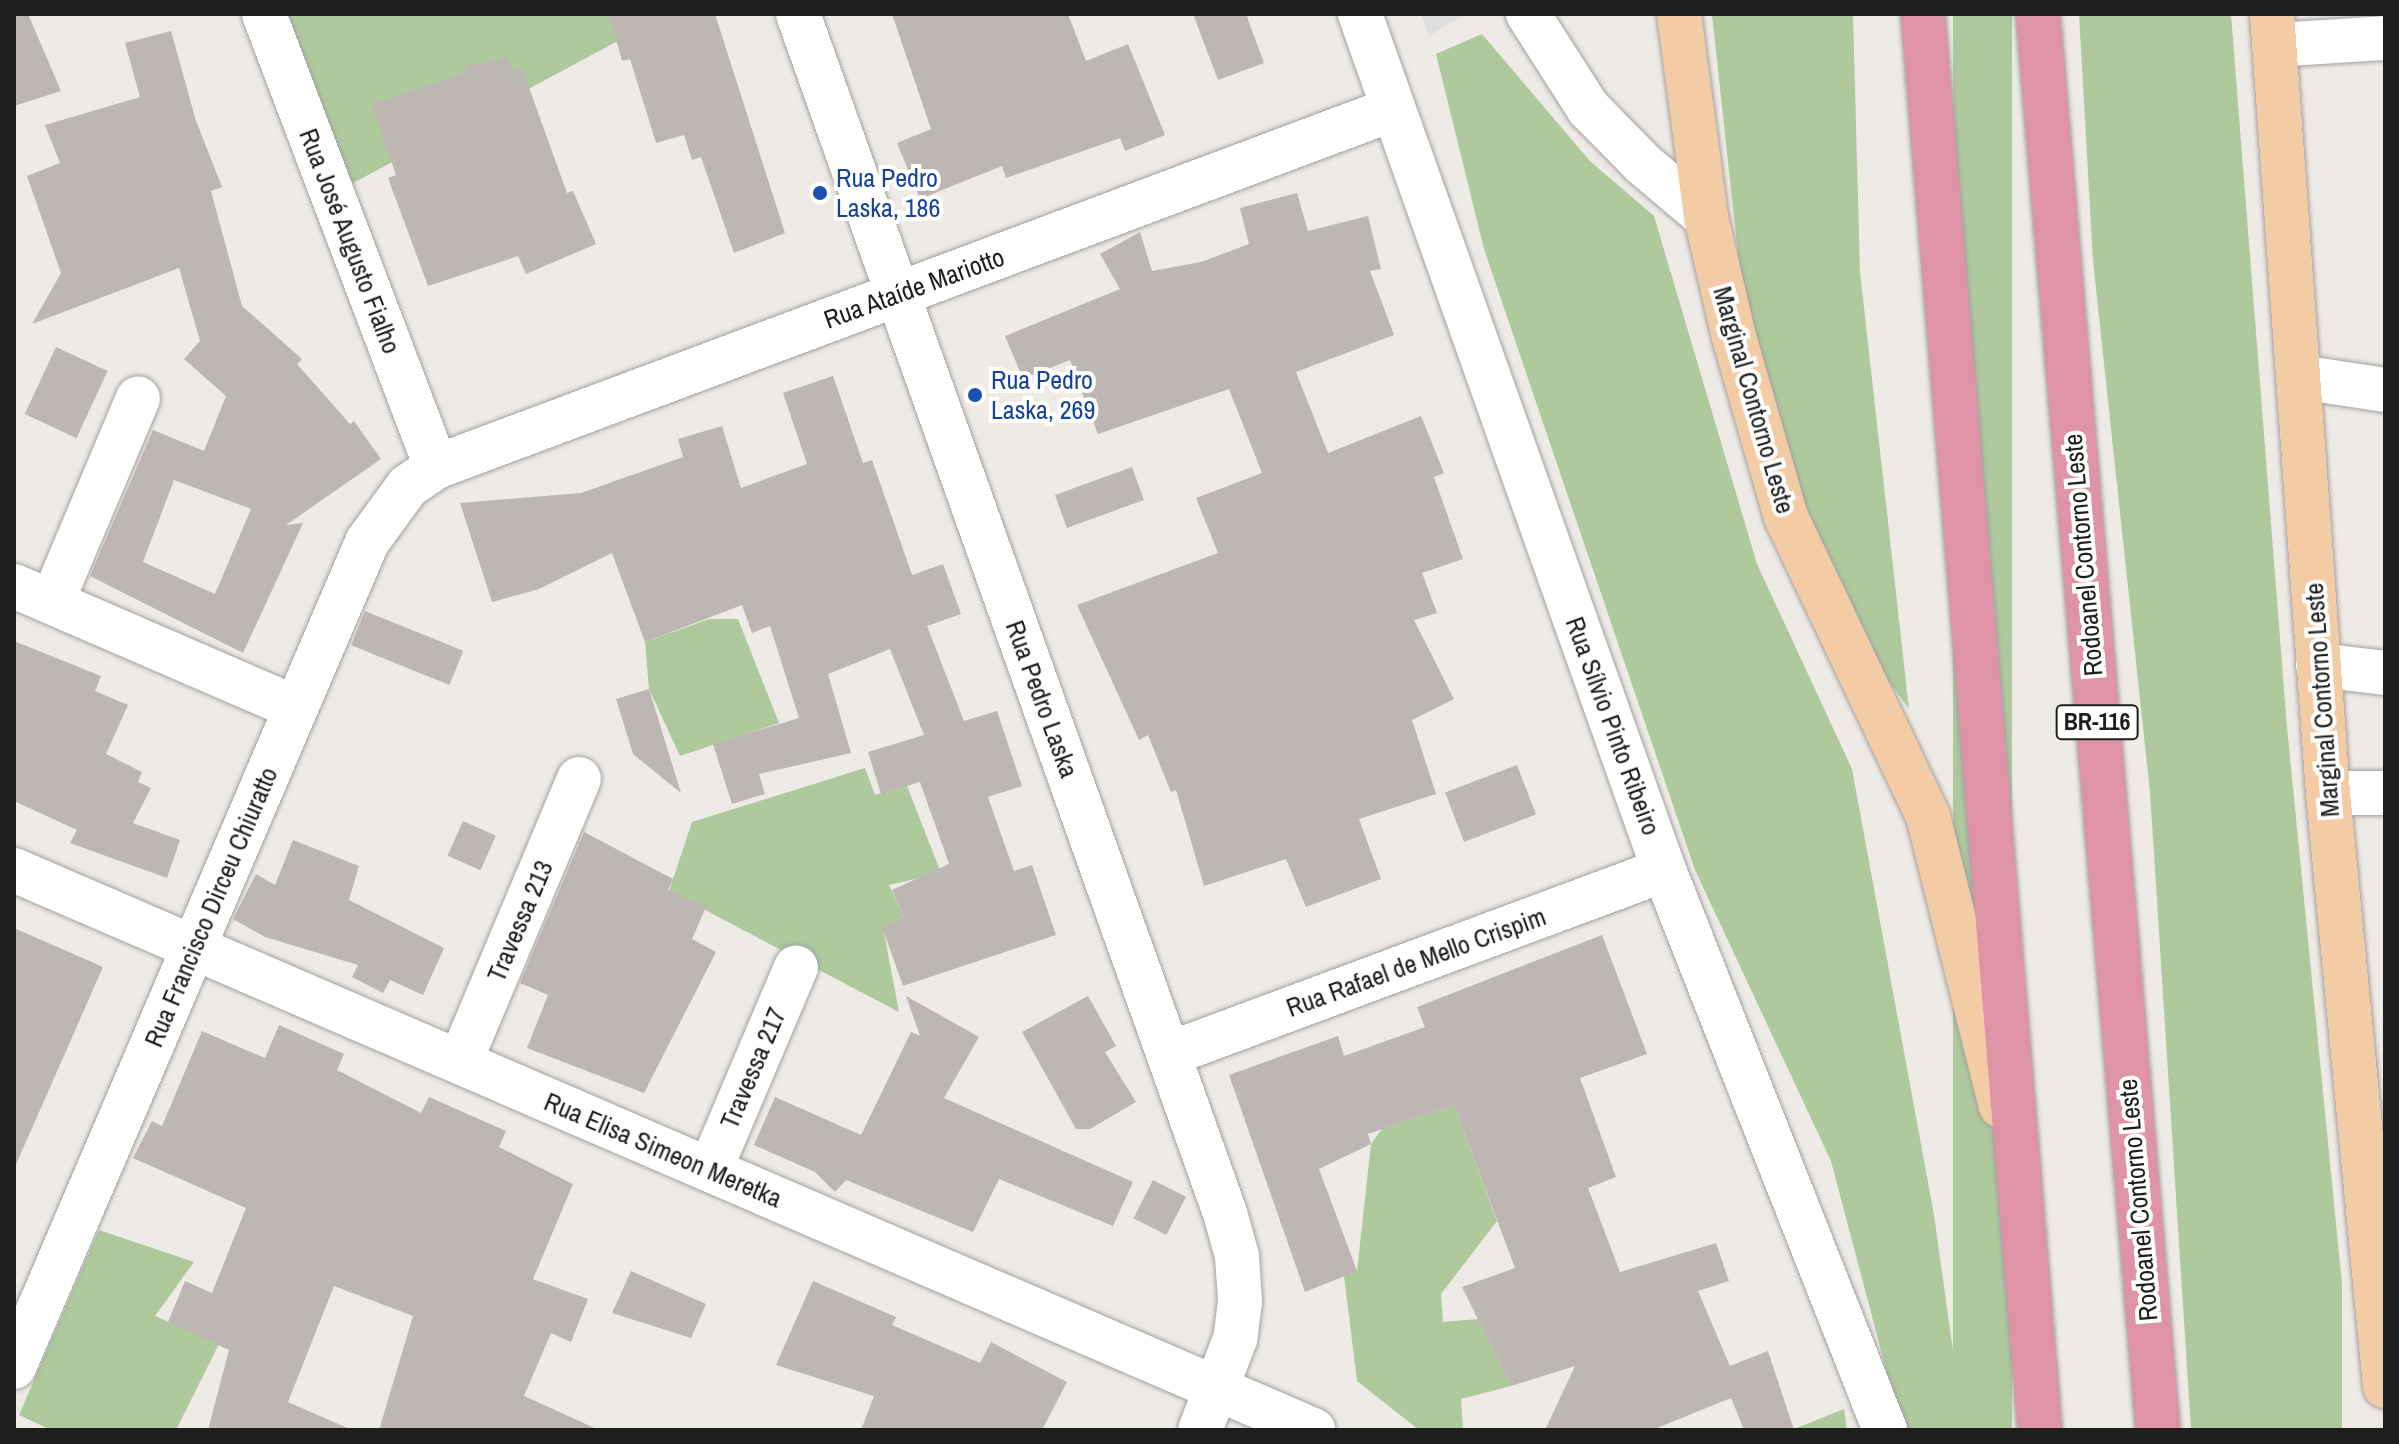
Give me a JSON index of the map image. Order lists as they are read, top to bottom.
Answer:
{
  "streets": {
    "highway": ["Rodoanel Contorno Leste", "BR-116"],
    "main road": ["Marginal Contorno Leste"],
    "street": [
      "Rua José Augusto Fialho",
      "Rua Ataíde Mariotto",
      "Rua Pedro Laska",
      "Rua Sílvio Pinto Ribeiro",
      "Rua Francisco Dirceu Chiuratto",
      "Travessa 213",
      "Rua Rafael de Mello Crispim",
      "Travessa 217",
      "Rua Elisa Simeon Meretka"
    ]
  },
  "crossings": [
    ["Rua José Augusto Fialho", "Rua Ataíde Mariotto"],
    ["Rua José Augusto Fialho", "Rua Francisco Dirceu Chiuratto"],
    ["Rua Ataíde Mariotto", "Rua Pedro Laska"],
    ["Rua Ataíde Mariotto", "Rua Sílvio Pinto Ribeiro"],
    ["Rua Ataíde Mariotto", "Rua Francisco Dirceu Chiuratto"],
    ["Rua Pedro Laska", "Rua Rafael de Mello Crispim"],
    ["Rua Pedro Laska", "Rua Elisa Simeon Meretka"],
    ["Rua Sílvio Pinto Ribeiro", "Rua Rafael de Mello Crispim"],
    ["Rua Francisco Dirceu Chiuratto", "Rua Elisa Simeon Meretka"],
    ["Travessa 213", "Rua Elisa Simeon Meretka"],
    ["Travessa 217", "Rua Elisa Simeon Meretka"]
  ],
  "places": ["Rua Pedro Laska, 186", "Rua Pedro Laska, 269"]
}
